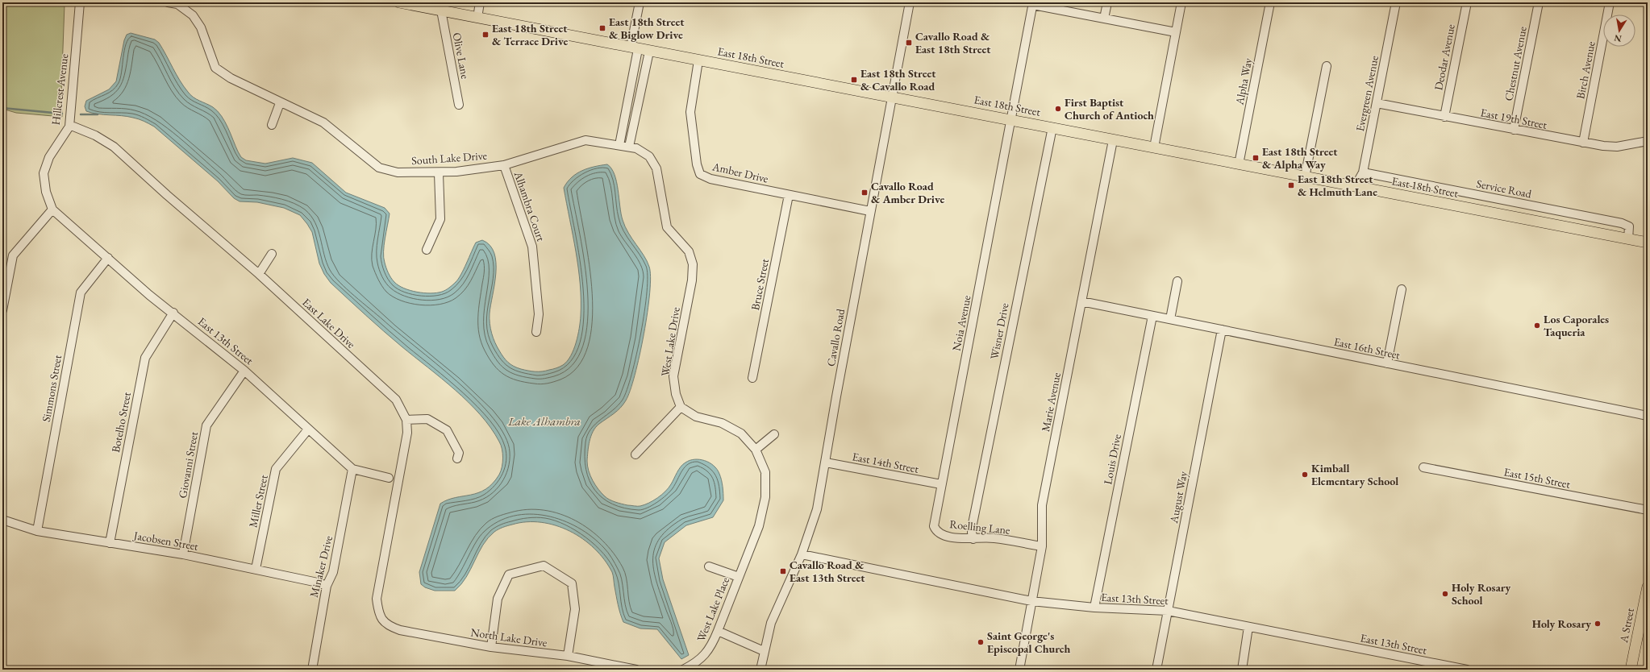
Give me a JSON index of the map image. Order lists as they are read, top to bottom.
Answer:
{
  "streets": {
    "main road": ["East 18th Street", "A Street"],
    "street": [
      "Olive Lane",
      "Deodar Avenue",
      "Chestnut Avenue",
      "Birch Avenue",
      "Alpha Way",
      "Hillcrest Avenue",
      "Evergreen Avenue",
      "East 19th Street",
      "South Lake Drive",
      "Amber Drive",
      "Service Road",
      "Alhambra Court",
      "Bruce Street",
      "East Lake Drive",
      "Noia Avenue",
      "Wisner Drive",
      "Cavallo Road",
      "East 13th Street",
      "West Lake Drive",
      "East 16th Street",
      "Simmons Street",
      "Marie Avenue",
      "Botelho Street",
      "Louis Drive",
      "East 14th Street",
      "Giovanni Street",
      "East 15th Street",
      "August Way",
      "Miller Street",
      "Roelling Lane",
      "Jacobsen Street",
      "Minaker Drive",
      "West Lake Place",
      "North Lake Drive"
    ]
  },
  "crossings": [
    ["Olive Lane", "East 18th Street"],
    ["East 18th Street", "Alpha Way"],
    ["East 18th Street", "Evergreen Avenue"],
    ["East 18th Street", "Amber Drive"],
    ["East 18th Street", "Service Road"],
    ["East 18th Street", "Noia Avenue"],
    ["East 18th Street", "Wisner Drive"],
    ["East 18th Street", "Cavallo Road"],
    ["East 18th Street", "Marie Avenue"],
    ["Deodar Avenue", "East 19th Street"],
    ["Chestnut Avenue", "East 19th Street"],
    ["Birch Avenue", "East 19th Street"],
    ["Hillcrest Avenue", "East Lake Drive"],
    ["Hillcrest Avenue", "East 13th Street"],
    ["Evergreen Avenue", "East 19th Street"],
    ["Evergreen Avenue", "Service Road"],
    ["South Lake Drive", "Alhambra Court"],
    ["South Lake Drive", "West Lake Drive"],
    ["Amber Drive", "Bruce Street"],
    ["Amber Drive", "Cavallo Road"],
    ["East Lake Drive", "North Lake Drive"],
    ["Noia Avenue", "East 14th Street"],
    ["Noia Avenue", "Roelling Lane"],
    ["Wisner Drive", "Roelling Lane"],
    ["Cavallo Road", "East 13th Street"],
    ["Cavallo Road", "East 14th Street"],
    ["East 13th Street", "Simmons Street"],
    ["East 13th Street", "Marie Avenue"],
    ["East 13th Street", "Botelho Street"],
    ["East 13th Street", "Louis Drive"],
    ["East 13th Street", "Giovanni Street"],
    ["East 13th Street", "August Way"],
    ["East 13th Street", "Miller Street"],
    ["East 13th Street", "Minaker Drive"],
    ["East 16th Street", "Marie Avenue"],
    ["East 16th Street", "Louis Drive"],
    ["East 16th Street", "August Way"],
    ["Simmons Street", "Jacobsen Street"],
    ["Marie Avenue", "Roelling Lane"],
    ["Botelho Street", "Jacobsen Street"],
    ["Giovanni Street", "Jacobsen Street"],
    ["Miller Street", "Jacobsen Street"],
    ["Jacobsen Street", "Minaker Drive"]
  ],
  "water": ["Lake Alhambra"],
  "places": {
    "transit": [
      "East 18th Street & Biglow Drive",
      "East 18th Street & Terrace Drive",
      "Cavallo Road & East 18th Street",
      "East 18th Street & Cavallo Road",
      "East 18th Street & Alpha Way",
      "East 18th Street & Helmuth Lane",
      "Cavallo Road & Amber Drive",
      "Cavallo Road & East 13th Street"
    ],
    "other": [
      "First Baptist Church of Antioch",
      "Los Caporales Taqueria",
      "Kimball Elementary School",
      "Holy Rosary School",
      "Holy Rosary",
      "Saint George's Episcopal Church"
    ]
  },
  "north": "bottom"
}
